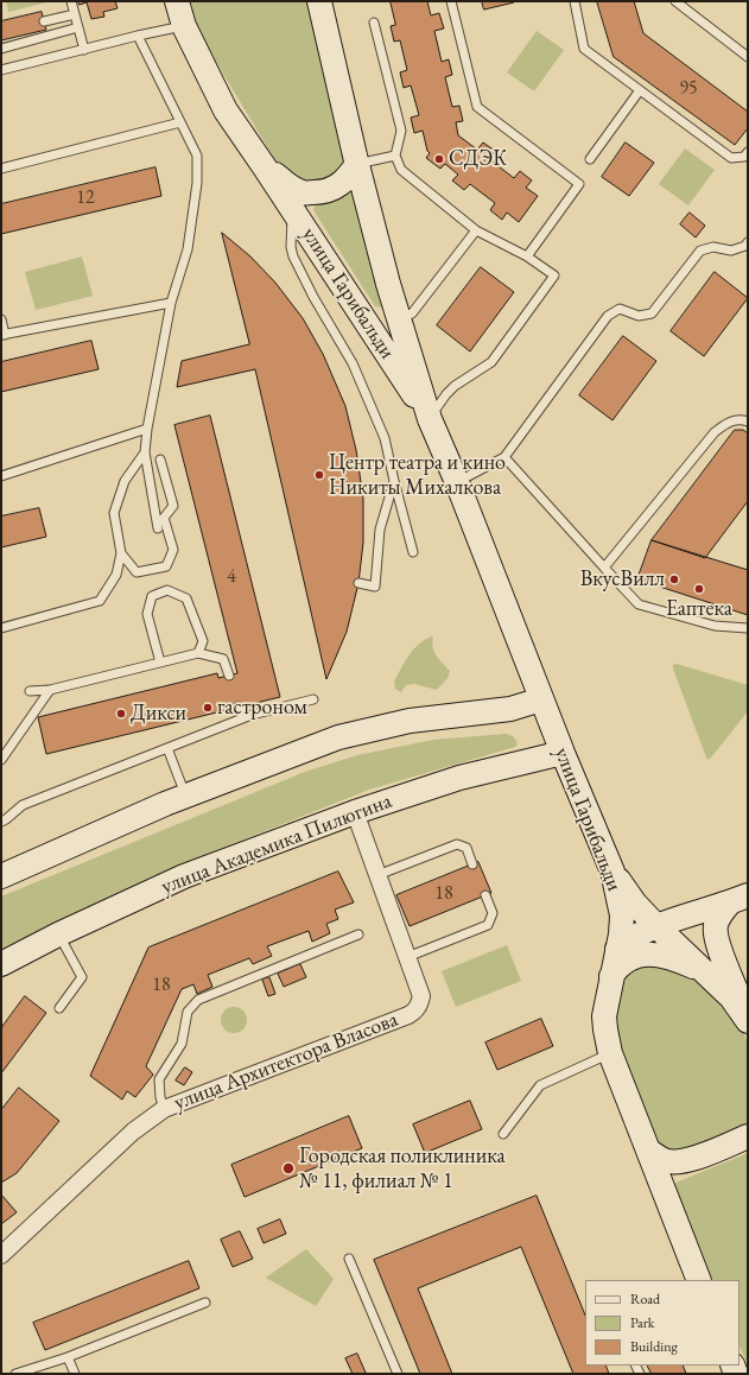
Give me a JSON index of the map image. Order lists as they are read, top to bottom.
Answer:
{
  "streets": {
    "street": ["улица Гарибальди", "улица Академика Пилюгина", "улица Архитектора Власова"]
  },
  "crossings": [
    ["улица Гарибальди", "улица Академика Пилюгина"],
    ["улица Академика Пилюгина", "улица Архитектора Власова"]
  ],
  "places": [
    "СДЭК",
    "Центр театра и кино Никиты Михалкова",
    "ВкусВилл",
    "Еаптека",
    "гастроном",
    "Дикси",
    "Городская поликлиника № 11, филиал № 1"
  ],
  "house_numbers": [
    "95",
    "12",
    "4",
    "18",
    "18"
  ],
  "legend": ["Road", "Park", "Building"]
}
